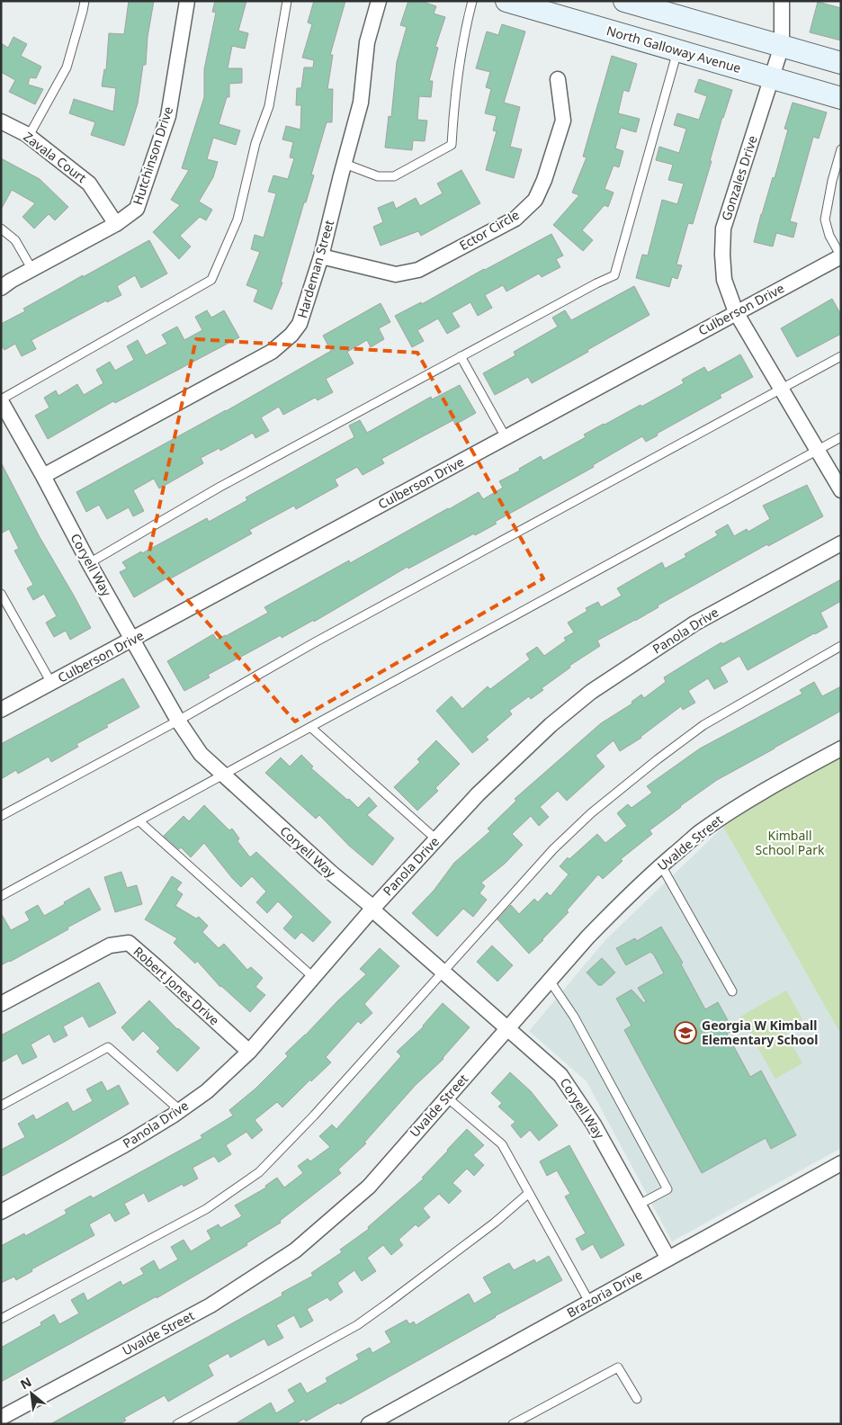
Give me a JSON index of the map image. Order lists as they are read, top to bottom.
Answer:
{
  "streets": {
    "main road": ["North Galloway Avenue"],
    "street": [
      "Hutchinson Drive",
      "Zavala Court",
      "Gonzales Drive",
      "Ector Circle",
      "Hardeman Street",
      "Culberson Drive",
      "Coryell Way",
      "Panola Drive",
      "Uvalde Street",
      "Robert Jones Drive",
      "Brazoria Drive"
    ]
  },
  "crossings": [
    ["North Galloway Avenue", "Gonzales Drive"],
    ["Hutchinson Drive", "Zavala Court"],
    ["Gonzales Drive", "Culberson Drive"],
    ["Ector Circle", "Hardeman Street"],
    ["Hardeman Street", "Coryell Way"],
    ["Culberson Drive", "Coryell Way"],
    ["Coryell Way", "Panola Drive"],
    ["Coryell Way", "Uvalde Street"],
    ["Coryell Way", "Brazoria Drive"],
    ["Panola Drive", "Robert Jones Drive"]
  ],
  "parks": ["Kimball School Park"],
  "places": {
    "school or university": ["Georgia W Kimball Elementary School"]
  },
  "north": "top left"
}
